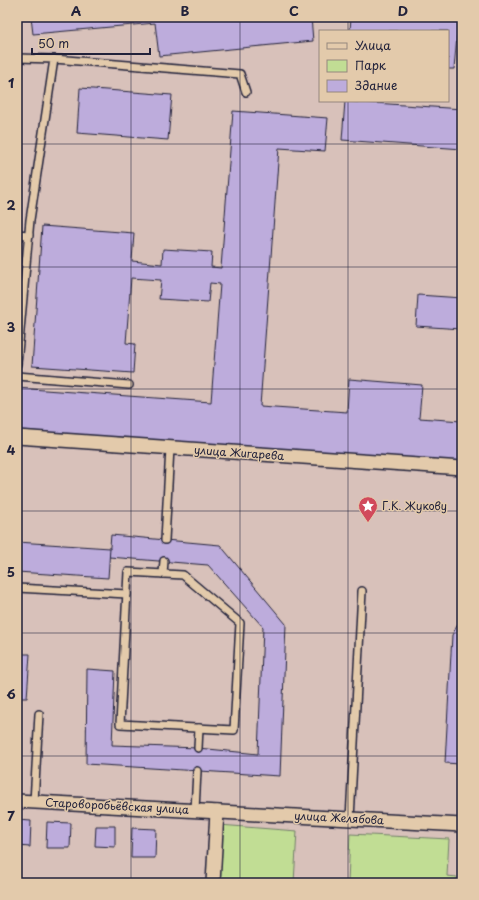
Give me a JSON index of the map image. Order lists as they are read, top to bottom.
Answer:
{
  "streets": {
    "street": ["улица Жигарева", "Староворобьёвская улица", "улица Желябова"]
  },
  "crossings": [
    ["Староворобьёвская улица", "улица Желябова"]
  ],
  "places": {
    "place": ["Г.К. Жукову"]
  },
  "legend": ["Улица", "Парк", "Здание"],
  "scale_bar": "50 m",
  "grid": {
    "columns": [
      "A",
      "B",
      "C",
      "D"
    ],
    "rows": [
      "1",
      "2",
      "3",
      "4",
      "5",
      "6",
      "7"
    ]
  }
}
